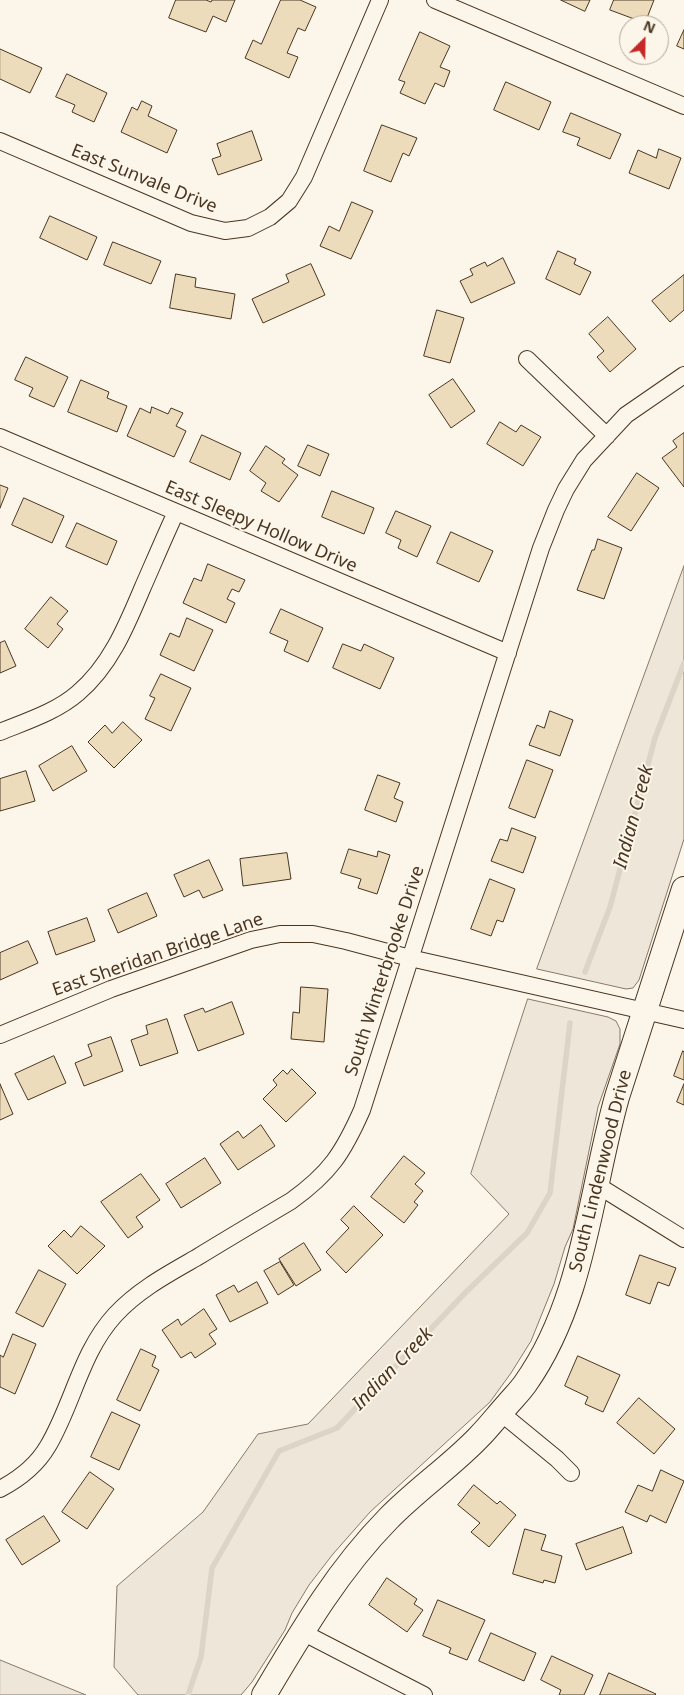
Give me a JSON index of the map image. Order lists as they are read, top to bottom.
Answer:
{
  "streets": {
    "street": [
      "East Sunvale Drive",
      "East Sleepy Hollow Drive",
      "East Sheridan Bridge Lane",
      "South Winterbrooke Drive",
      "South Lindenwood Drive"
    ]
  },
  "crossings": [
    ["East Sleepy Hollow Drive", "South Winterbrooke Drive"],
    ["East Sheridan Bridge Lane", "South Winterbrooke Drive"],
    ["East Sheridan Bridge Lane", "South Lindenwood Drive"]
  ],
  "water": ["Indian Creek"],
  "north": "top right"
}
